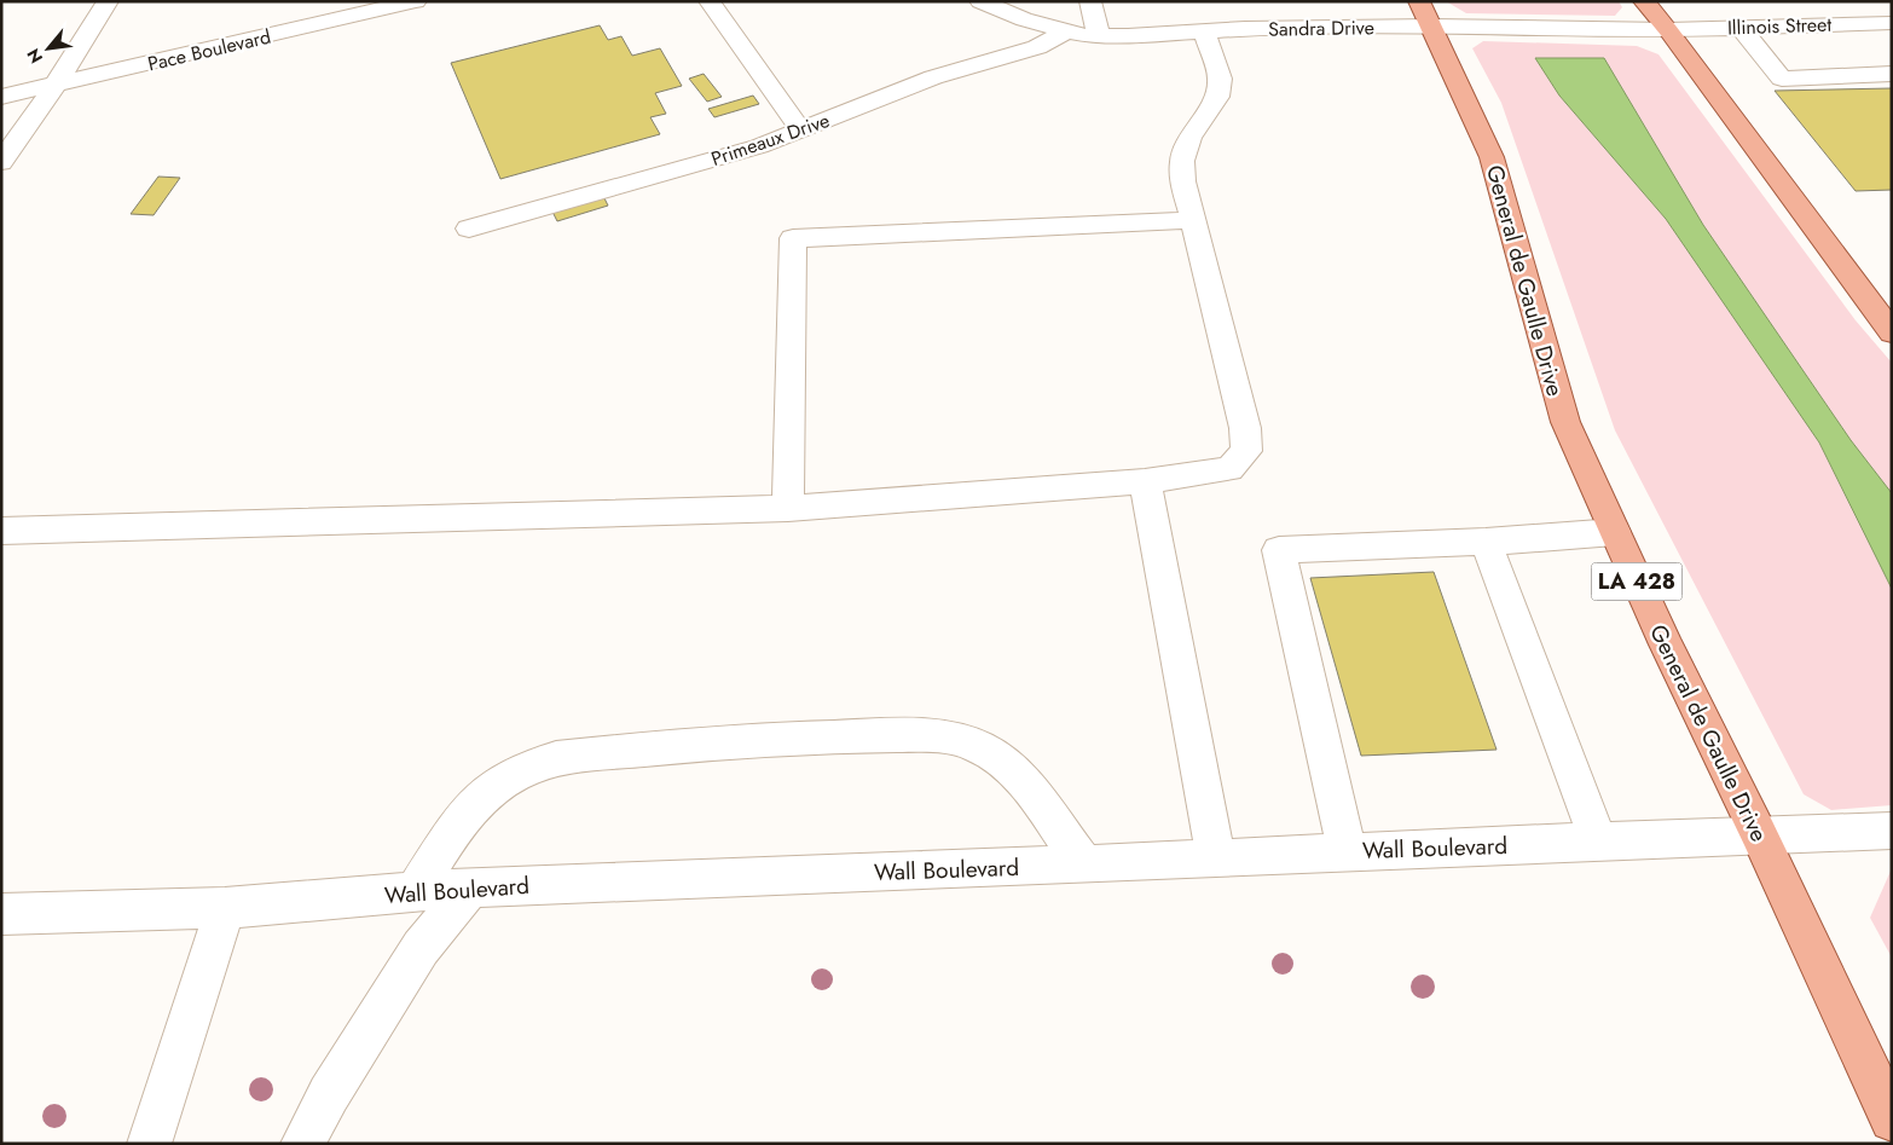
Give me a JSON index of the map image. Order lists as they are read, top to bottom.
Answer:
{
  "streets": {
    "main road": ["General de Gaulle Drive", "LA 428"],
    "street": [
      "Illinois Street",
      "Sandra Drive",
      "Pace Boulevard",
      "Primeaux Drive",
      "Wall Boulevard"
    ]
  },
  "crossings": [
    ["Illinois Street", "Sandra Drive"],
    ["Sandra Drive", "Primeaux Drive"],
    ["Sandra Drive", "General de Gaulle Drive"],
    ["General de Gaulle Drive", "Wall Boulevard"]
  ],
  "north": "bottom left"
}
